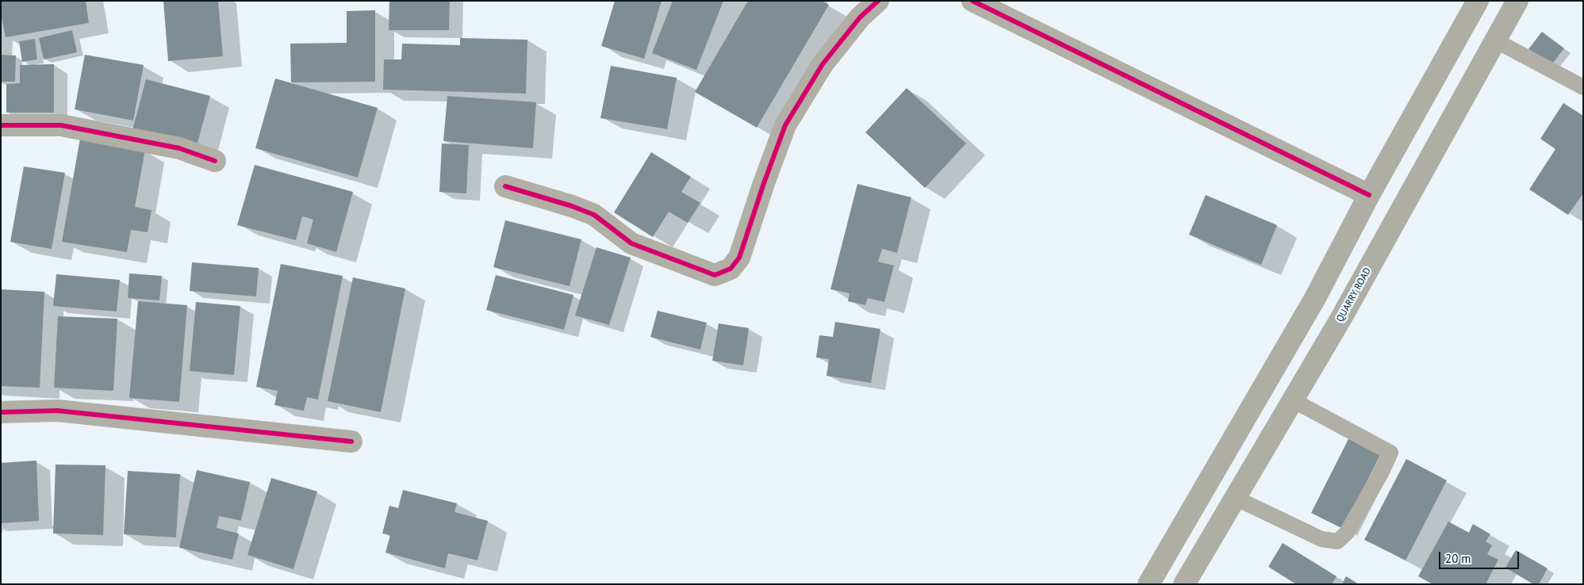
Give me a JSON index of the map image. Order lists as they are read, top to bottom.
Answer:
{
  "streets": {
    "main road": ["QUARRY ROAD"]
  },
  "scale_bar": "20 m"
}
